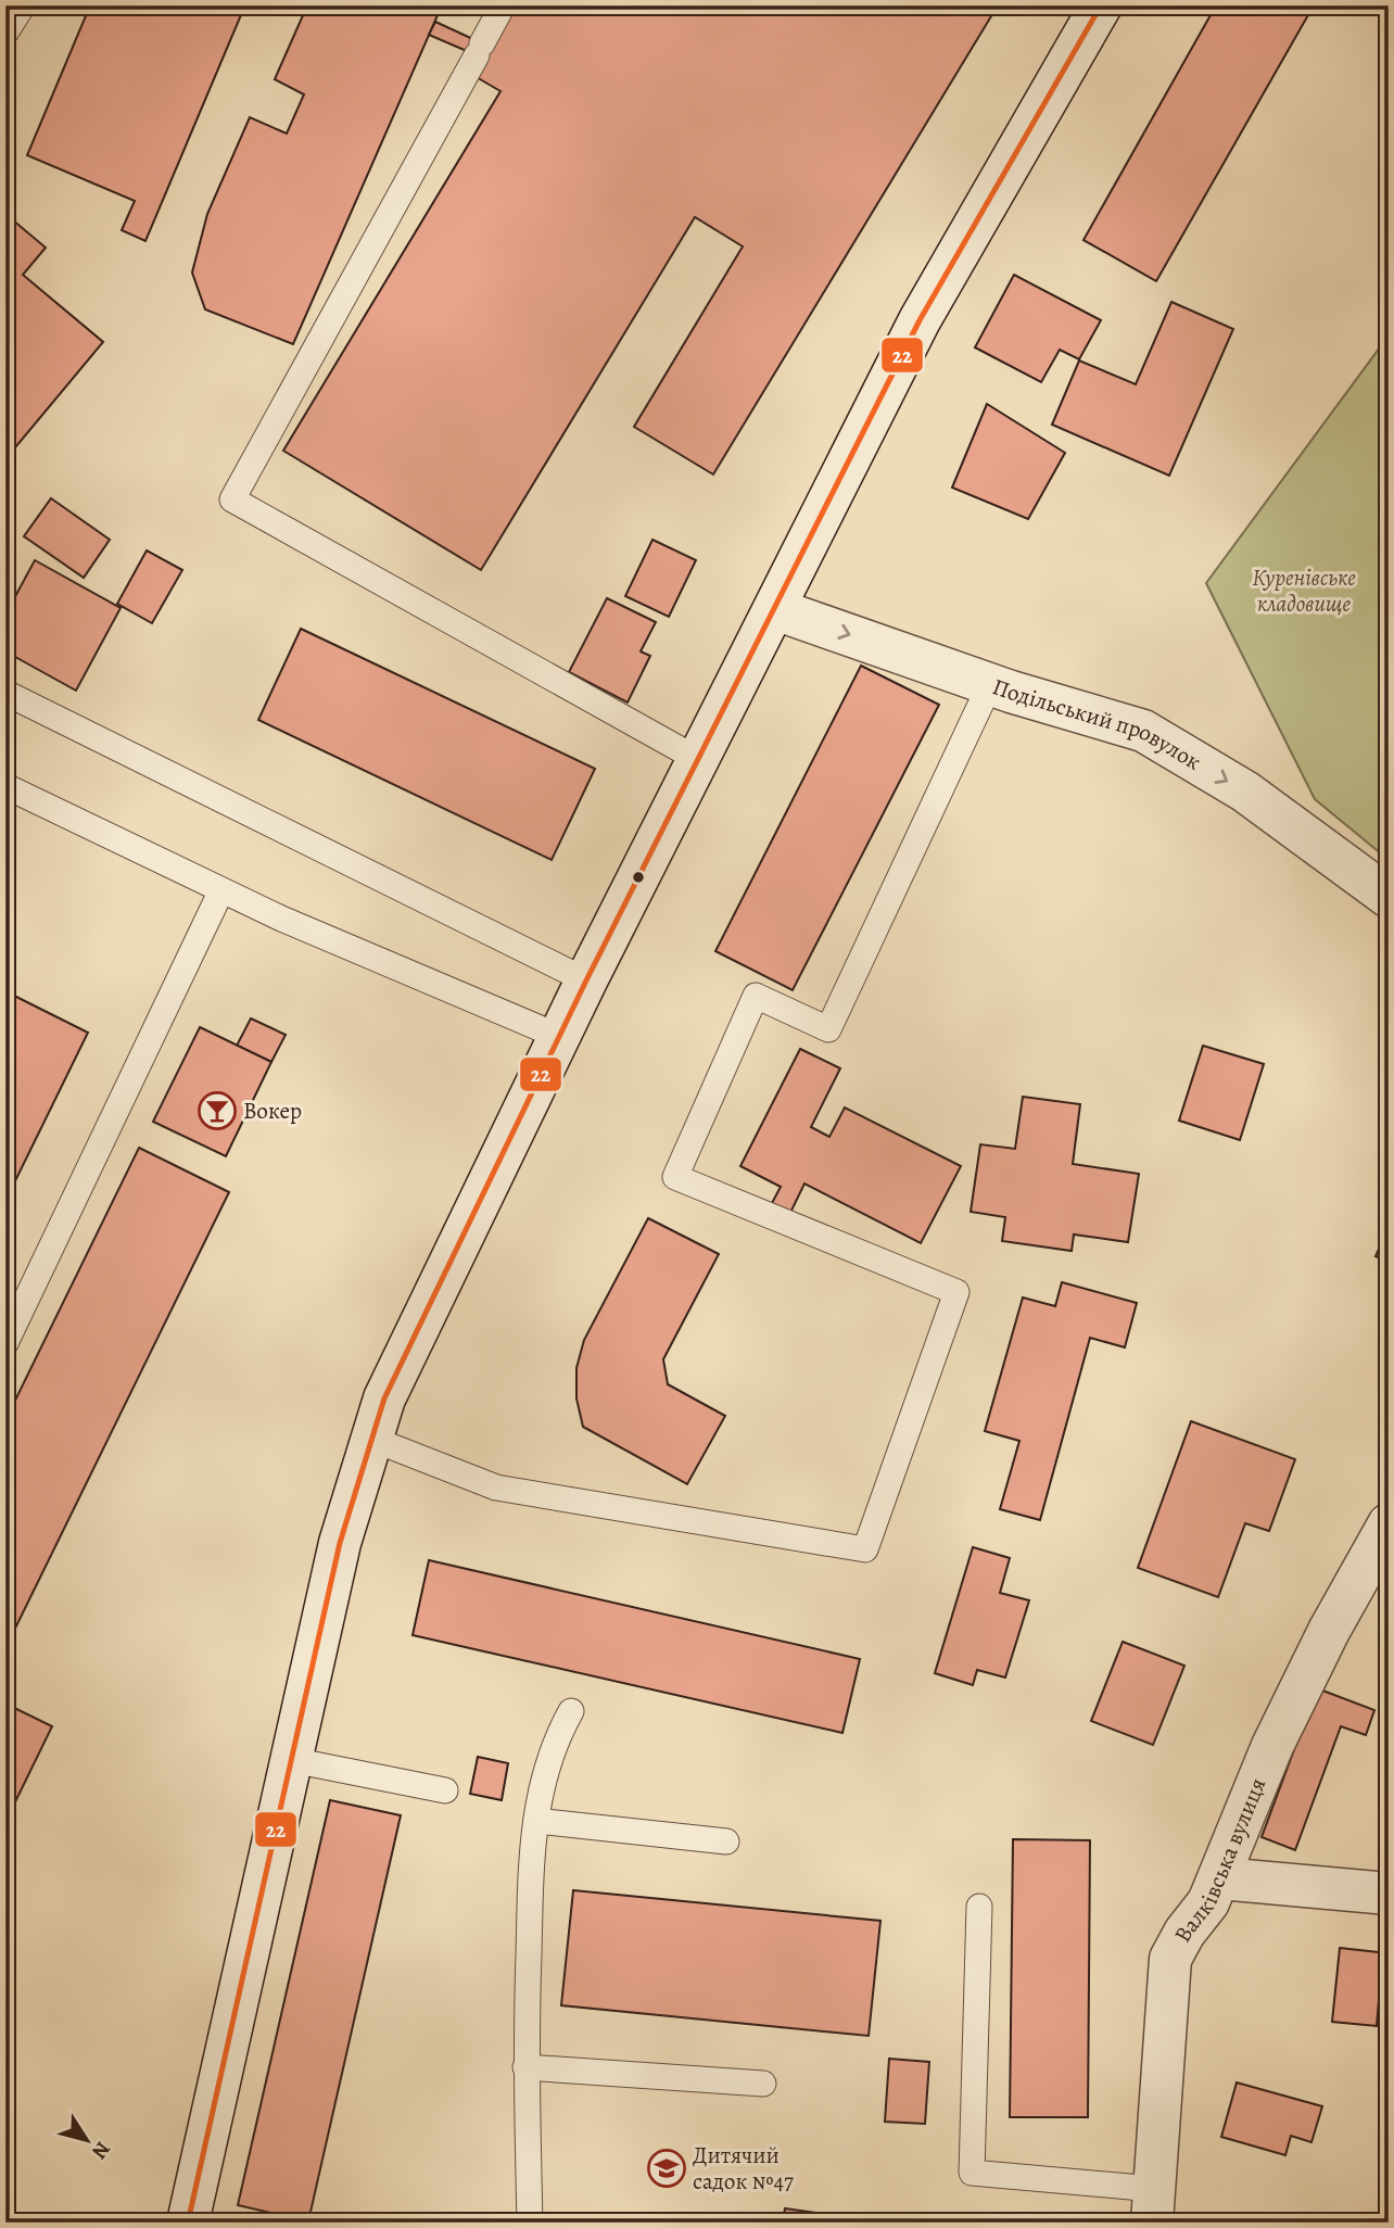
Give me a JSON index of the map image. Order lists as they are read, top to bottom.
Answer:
{
  "streets": {
    "main road": ["Подільський провулок", "Валківська вулиця"]
  },
  "one_way": ["Подільський провулок"],
  "parks": ["Куренівське кладовище"],
  "places": {
    "bar": ["Вокер"],
    "school or university": ["Дитячий садок №47"]
  },
  "lines": ["transit line 22"],
  "north": "bottom right"
}
